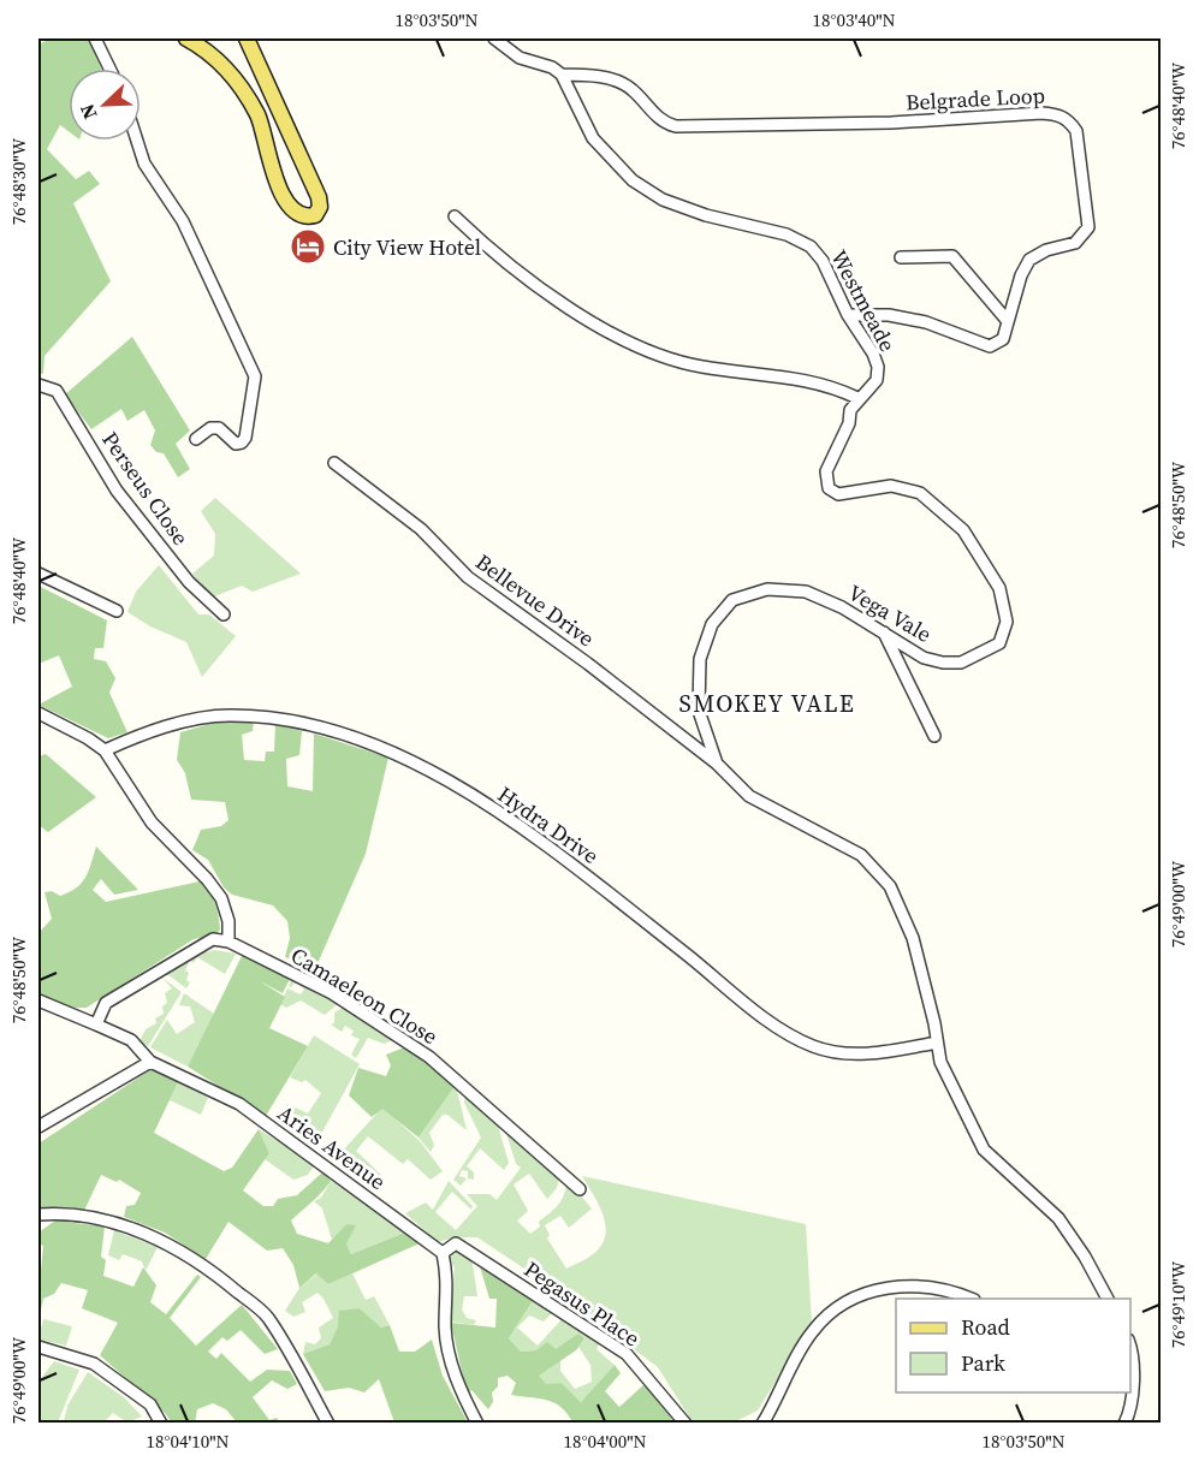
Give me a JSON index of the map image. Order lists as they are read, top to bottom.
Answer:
{
  "streets": {
    "street": [
      "Belgrade Loop",
      "Westmeade",
      "Perseus Close",
      "Bellevue Drive",
      "Vega Vale",
      "Hydra Drive",
      "Camaeleon Close",
      "Aries Avenue",
      "Pegasus Place"
    ]
  },
  "crossings": [
    ["Belgrade Loop", "Westmeade"],
    ["Westmeade", "Vega Vale"],
    ["Bellevue Drive", "Vega Vale"],
    ["Bellevue Drive", "Hydra Drive"],
    ["Aries Avenue", "Pegasus Place"]
  ],
  "districts": ["SMOKEY VALE"],
  "places": {
    "hotel": ["City View Hotel"]
  },
  "legend": ["Road", "Park"],
  "north": "bottom left",
  "coordinates": [
    "18°03'50\"N",
    "18°03'40\"N",
    "76°48'40\"W",
    "76°48'30\"W",
    "76°48'50\"W",
    "76°49'00\"W",
    "76°49'10\"W",
    "18°04'10\"N",
    "18°04'00\"N"
  ]
}
